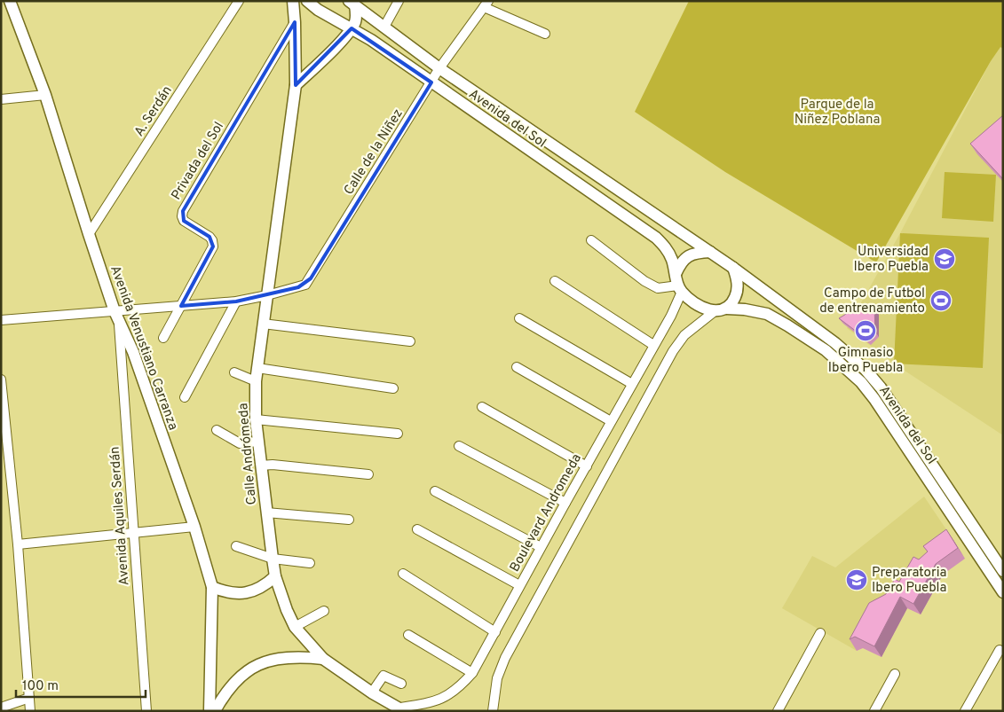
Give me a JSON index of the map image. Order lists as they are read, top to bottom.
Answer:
{
  "streets": {
    "main road": ["Avenida del Sol", "Avenida Venustiano Carranza", "Calle Andrómeda"],
    "street": [
      "A. Serdán",
      "Calle de la Niñez",
      "Privada del Sol",
      "Boulevard Andromeda",
      "Avenida Aquiles Serdán"
    ]
  },
  "crossings": [
    ["A. Serdán", "Avenida Venustiano Carranza"],
    ["Avenida del Sol", "Calle de la Niñez"],
    ["Avenida del Sol", "Boulevard Andromeda"],
    ["Calle de la Niñez", "Privada del Sol"],
    ["Calle de la Niñez", "Avenida Venustiano Carranza"],
    ["Calle de la Niñez", "Calle Andrómeda"],
    ["Calle de la Niñez", "Avenida Aquiles Serdán"],
    ["Privada del Sol", "Calle Andrómeda"],
    ["Avenida Venustiano Carranza", "Avenida Aquiles Serdán"],
    ["Calle Andrómeda", "Boulevard Andromeda"]
  ],
  "parks": ["Parque de la Niñez Poblana"],
  "places": {
    "school or university": ["Universidad Ibero Puebla", "Preparatoria Ibero Puebla"],
    "sports": ["Campo de Futbol de entrenamiento", "Gimnasio Ibero Puebla"]
  },
  "scale_bar": "100 m"
}
